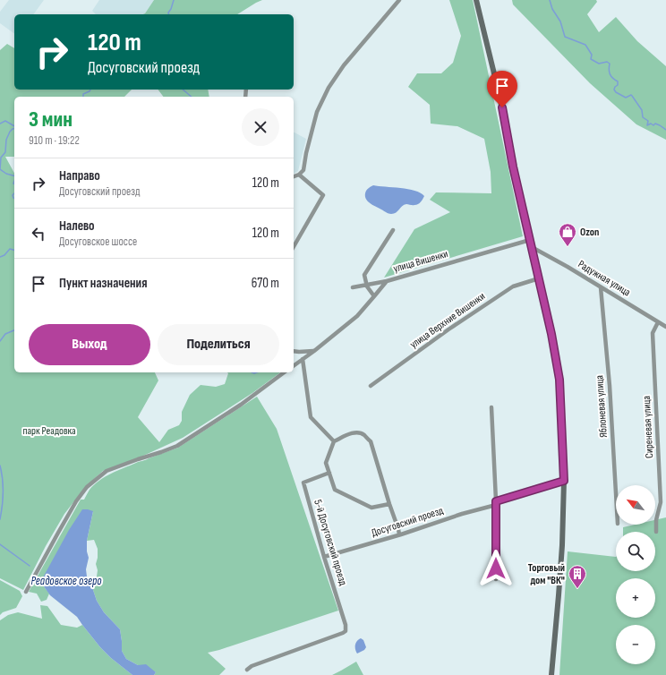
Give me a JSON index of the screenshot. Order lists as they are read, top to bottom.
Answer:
{
  "streets": {
    "street": [
      "улица Вишенки",
      "Радужная улица",
      "улица Верхние Вишенки",
      "Яблоневая улица",
      "Сиреневая улица",
      "Досуговский проезд",
      "5-й Досуговский проезд"
    ]
  },
  "crossings": [
    ["Радужная улица", "Яблоневая улица"],
    ["Радужная улица", "Сиреневая улица"],
    ["Досуговский проезд", "5-й Досуговский проезд"]
  ],
  "water": ["Реадовское озеро"],
  "parks": ["парк Реадовка"],
  "places": {
    "shop": ["Ozon"],
    "building": ["Торговый дом \"ВК\""]
  },
  "north": "top left",
  "page": {
    "turn": ["120 m", "Досуговский проезд"],
    "heading": ["3 мин", "910 m · 19:22"],
    "list": [
      {
        "name": "Направо",
        "note": "Досуговский проезд",
        "value": "120 m"
      },
      {
        "name": "Налево",
        "note": "Досуговское шоссе",
        "value": "120 m"
      },
      {
        "name": "Пункт назначения",
        "value": "670 m"
      }
    ],
    "buttons": ["Выход", "Поделиться"],
    "map_buttons": ["+", "−"]
  }
}
